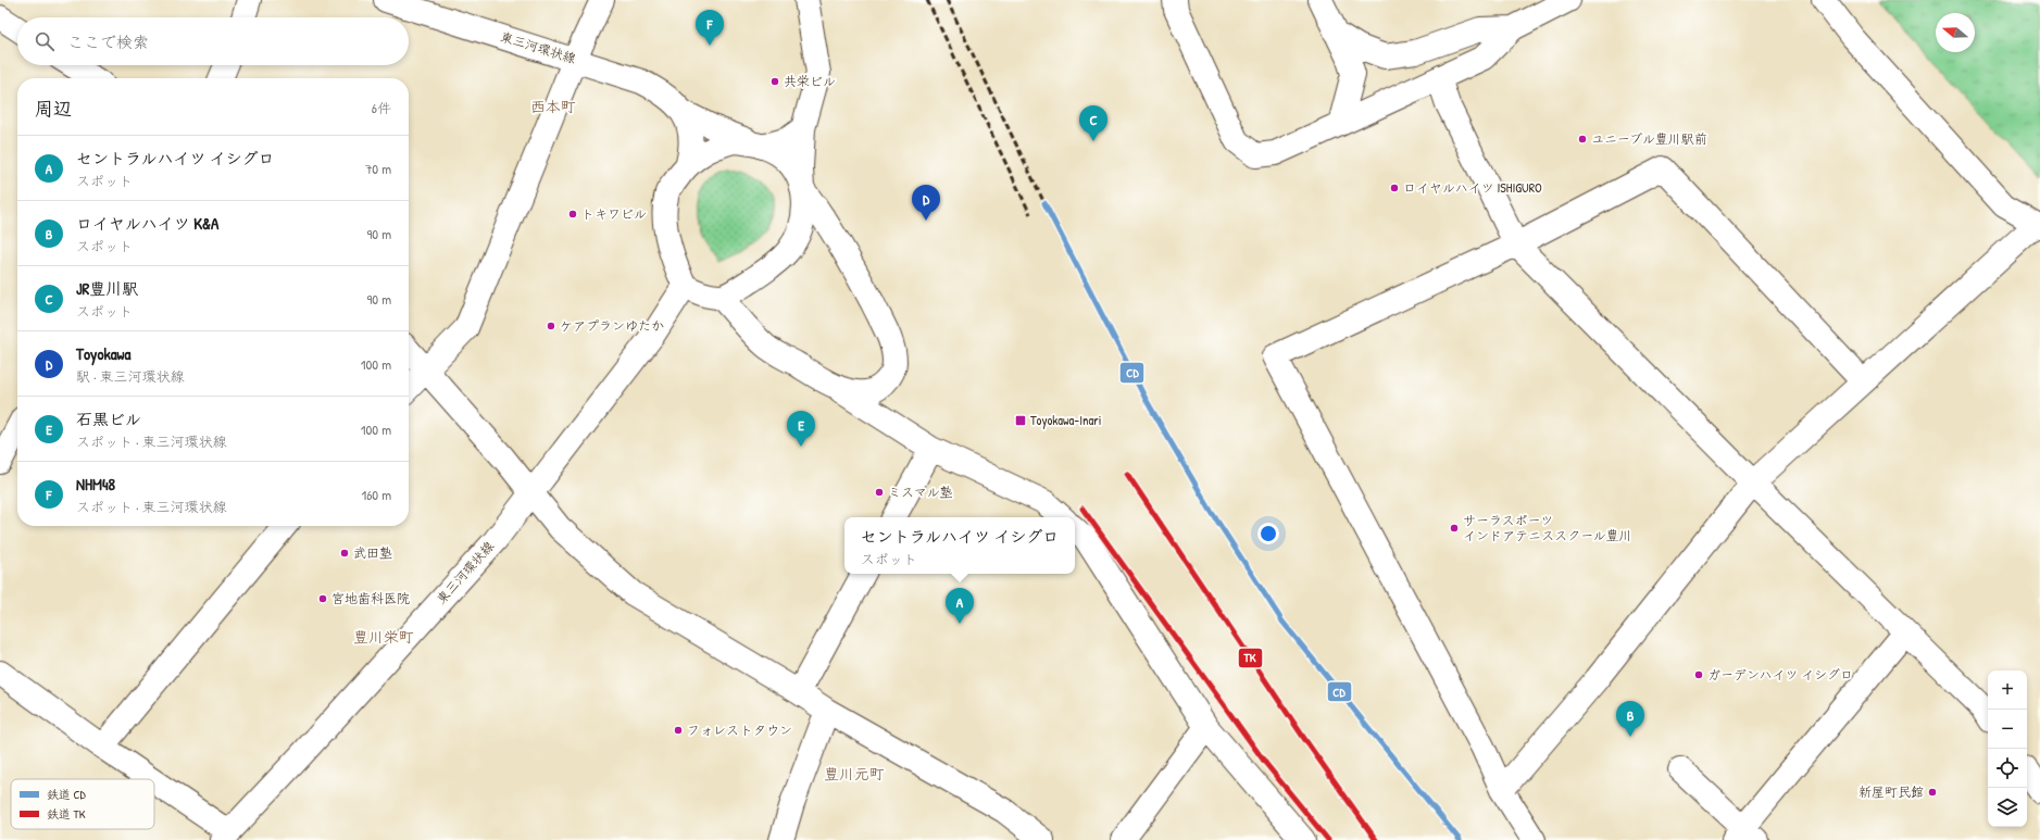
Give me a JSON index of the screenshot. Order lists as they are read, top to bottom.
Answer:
{
  "streets": {
    "street": ["東三河環状線"]
  },
  "districts": ["西本町", "豊川栄町", "豊川元町"],
  "places": {
    "other": [
      "共栄ビル",
      "ユニーブル豊川駅前",
      "ロイヤルハイツ ISHIGURO",
      "トキワビル",
      "ケアプランゆたか",
      "ミスマル塾",
      "サーラスポーツ インドアテニススクール豊川",
      "武田塾",
      "宮地歯科医院",
      "ガーデンハイツ イシグロ",
      "フォレストタウン",
      "新屋町民館"
    ],
    "transit": ["Toyokawa-Inari"]
  },
  "lines": ["rail line CD", "rail line TK"],
  "legend": ["鉄道 CD", "鉄道 TK"],
  "north": "left",
  "page": {
    "pins": [
      "F",
      "C",
      "D",
      "E",
      "A",
      "B"
    ],
    "search": "ここで検索",
    "heading": ["周辺", "6件"],
    "list": [
      {
        "mark": "A",
        "name": "セントラルハイツ イシグロ",
        "note": "スポット",
        "value": "70 m"
      },
      {
        "mark": "B",
        "name": "ロイヤルハイツ K&A",
        "note": "スポット",
        "value": "90 m"
      },
      {
        "mark": "C",
        "name": "JR豊川駅",
        "note": "スポット",
        "value": "90 m"
      },
      {
        "mark": "D",
        "name": "Toyokawa",
        "note": "駅 · 東三河環状線",
        "value": "100 m"
      },
      {
        "mark": "E",
        "name": "石黒ビル",
        "note": "スポット · 東三河環状線",
        "value": "100 m"
      },
      {
        "mark": "F",
        "name": "NHM48",
        "note": "スポット · 東三河環状線",
        "value": "160 m"
      }
    ],
    "popup": ["セントラルハイツ イシグロ", "スポット"],
    "map_buttons": ["+", "−"]
  }
}
